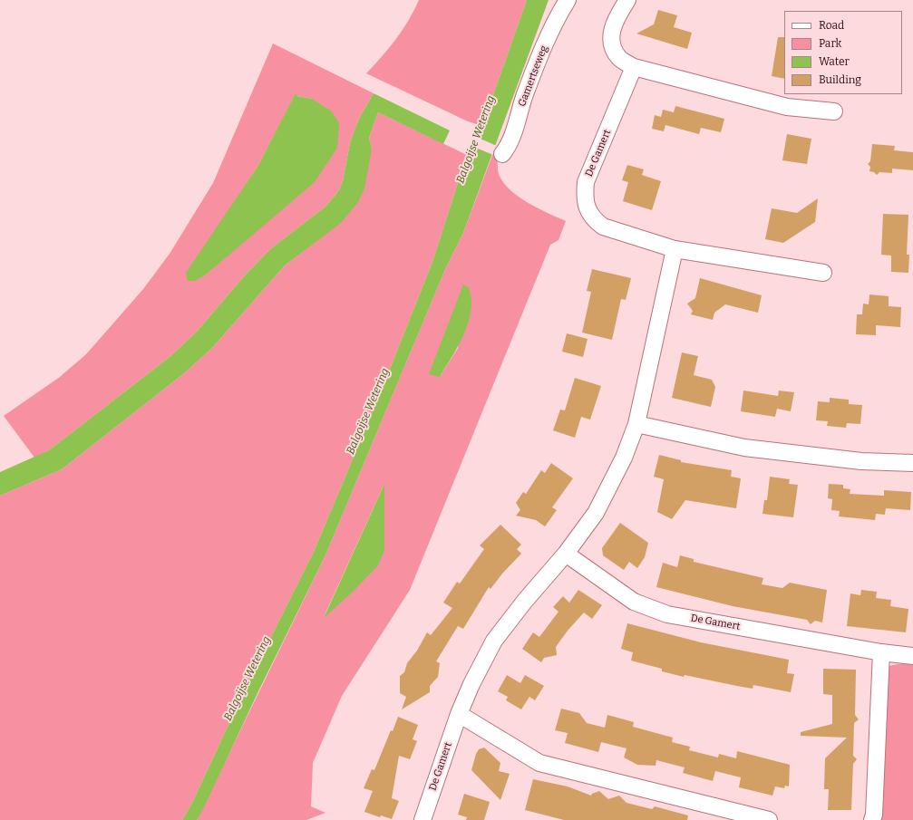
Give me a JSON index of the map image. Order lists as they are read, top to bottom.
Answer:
{
  "streets": {
    "street": ["Gamertseweg", "De Gamert"]
  },
  "water": ["Balgoijse Wetering"],
  "legend": [
    "Road",
    "Park",
    "Water",
    "Building"
  ]
}
